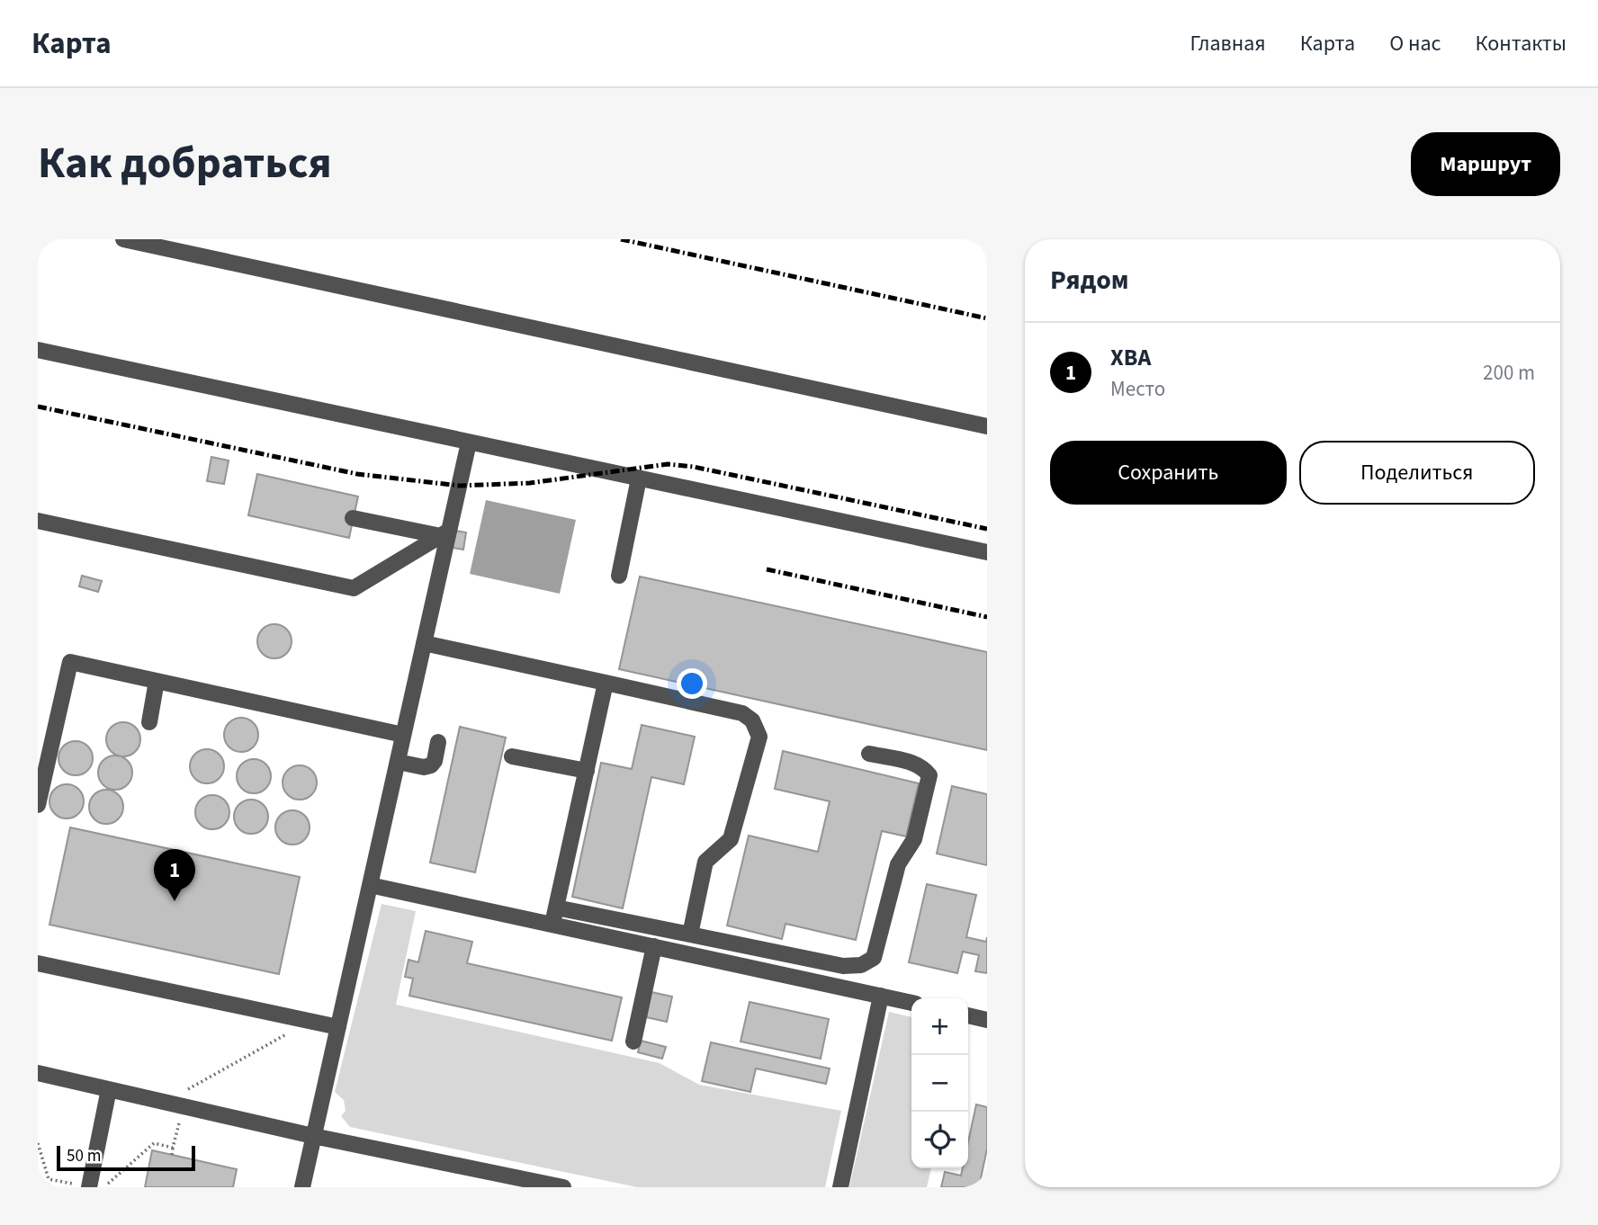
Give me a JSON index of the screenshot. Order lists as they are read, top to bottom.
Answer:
{
  "scale_bar": "50 m",
  "page": {
    "header": "Карта",
    "nav": [
      "Главная",
      "Карта",
      "О нас",
      "Контакты"
    ],
    "title": "Как добраться",
    "buttons": [
      "Маршрут",
      ["Сохранить", "Поделиться"]
    ],
    "heading": "Рядом",
    "list": [
      {
        "mark": "1",
        "name": "ХВА",
        "note": "Место",
        "value": "200 m"
      }
    ],
    "pins": "1",
    "map_buttons": ["+", "−"],
    "scale": "50 m"
  }
}
